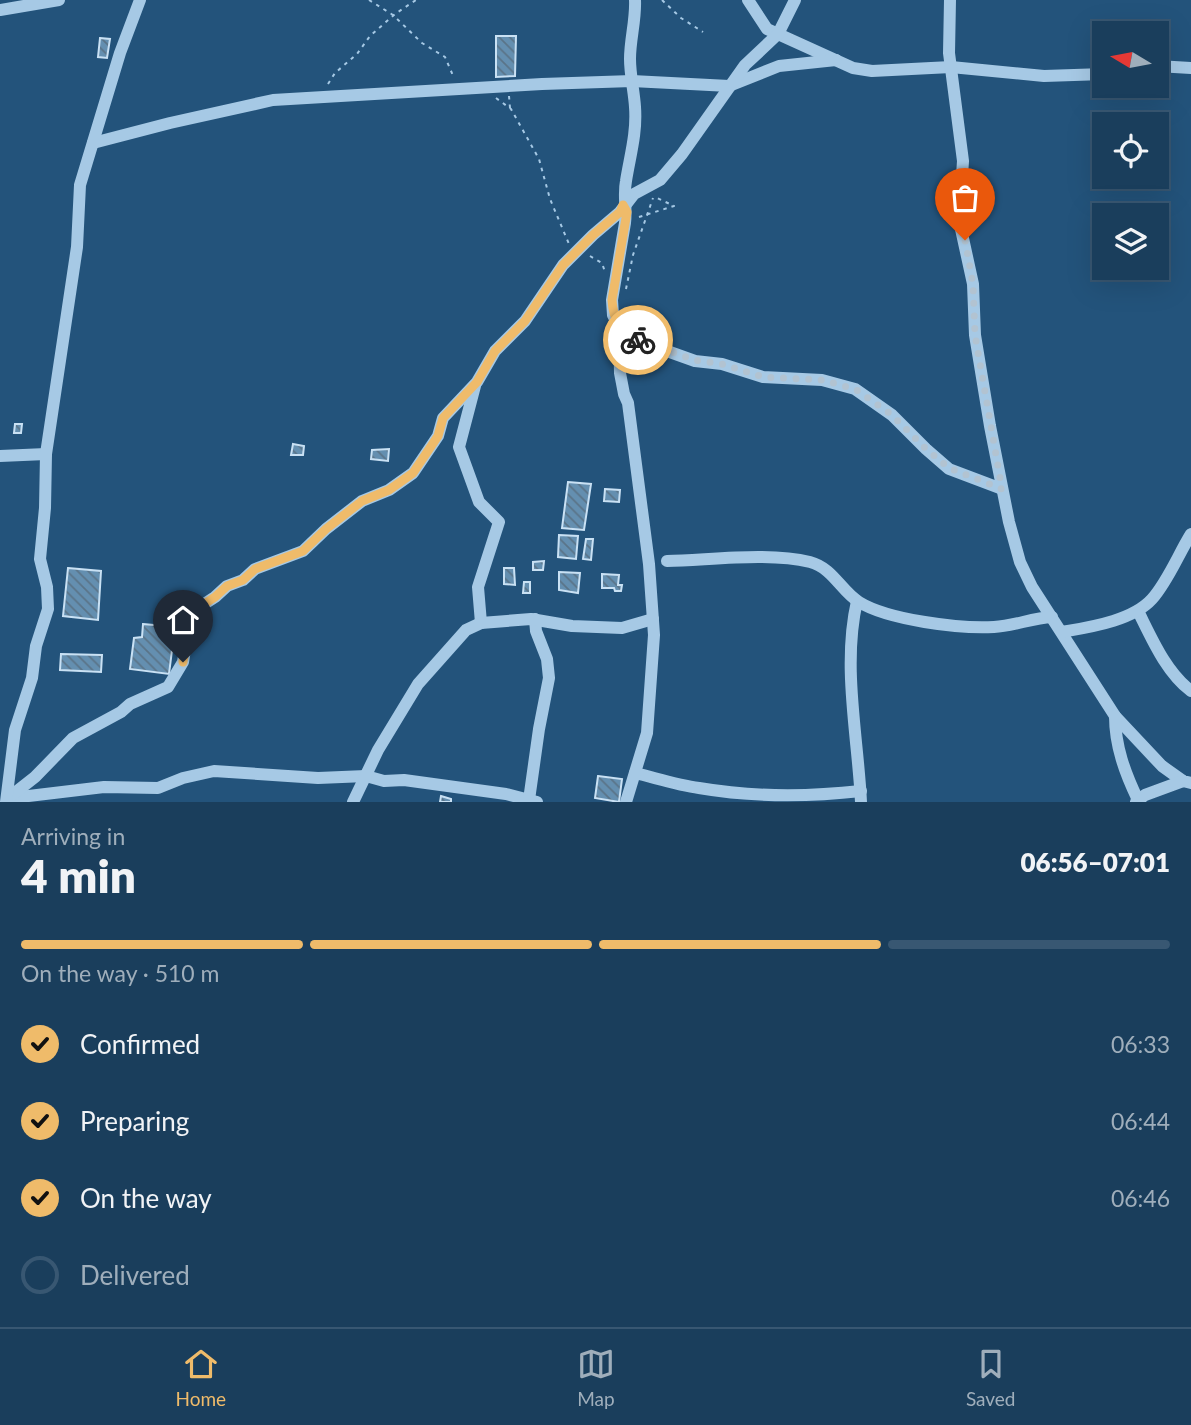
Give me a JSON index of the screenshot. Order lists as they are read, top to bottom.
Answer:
{
  "north": "left",
  "page": {
    "heading": ["4 min", "Arriving in", "06:56–07:01"],
    "bar": "On the way · 510 m",
    "list": [
      ["Confirmed", "06:33"],
      ["Preparing", "06:44"],
      ["On the way", "06:46"],
      "Delivered"
    ],
    "tabs": ["Home", "Map", "Saved"]
  }
}
